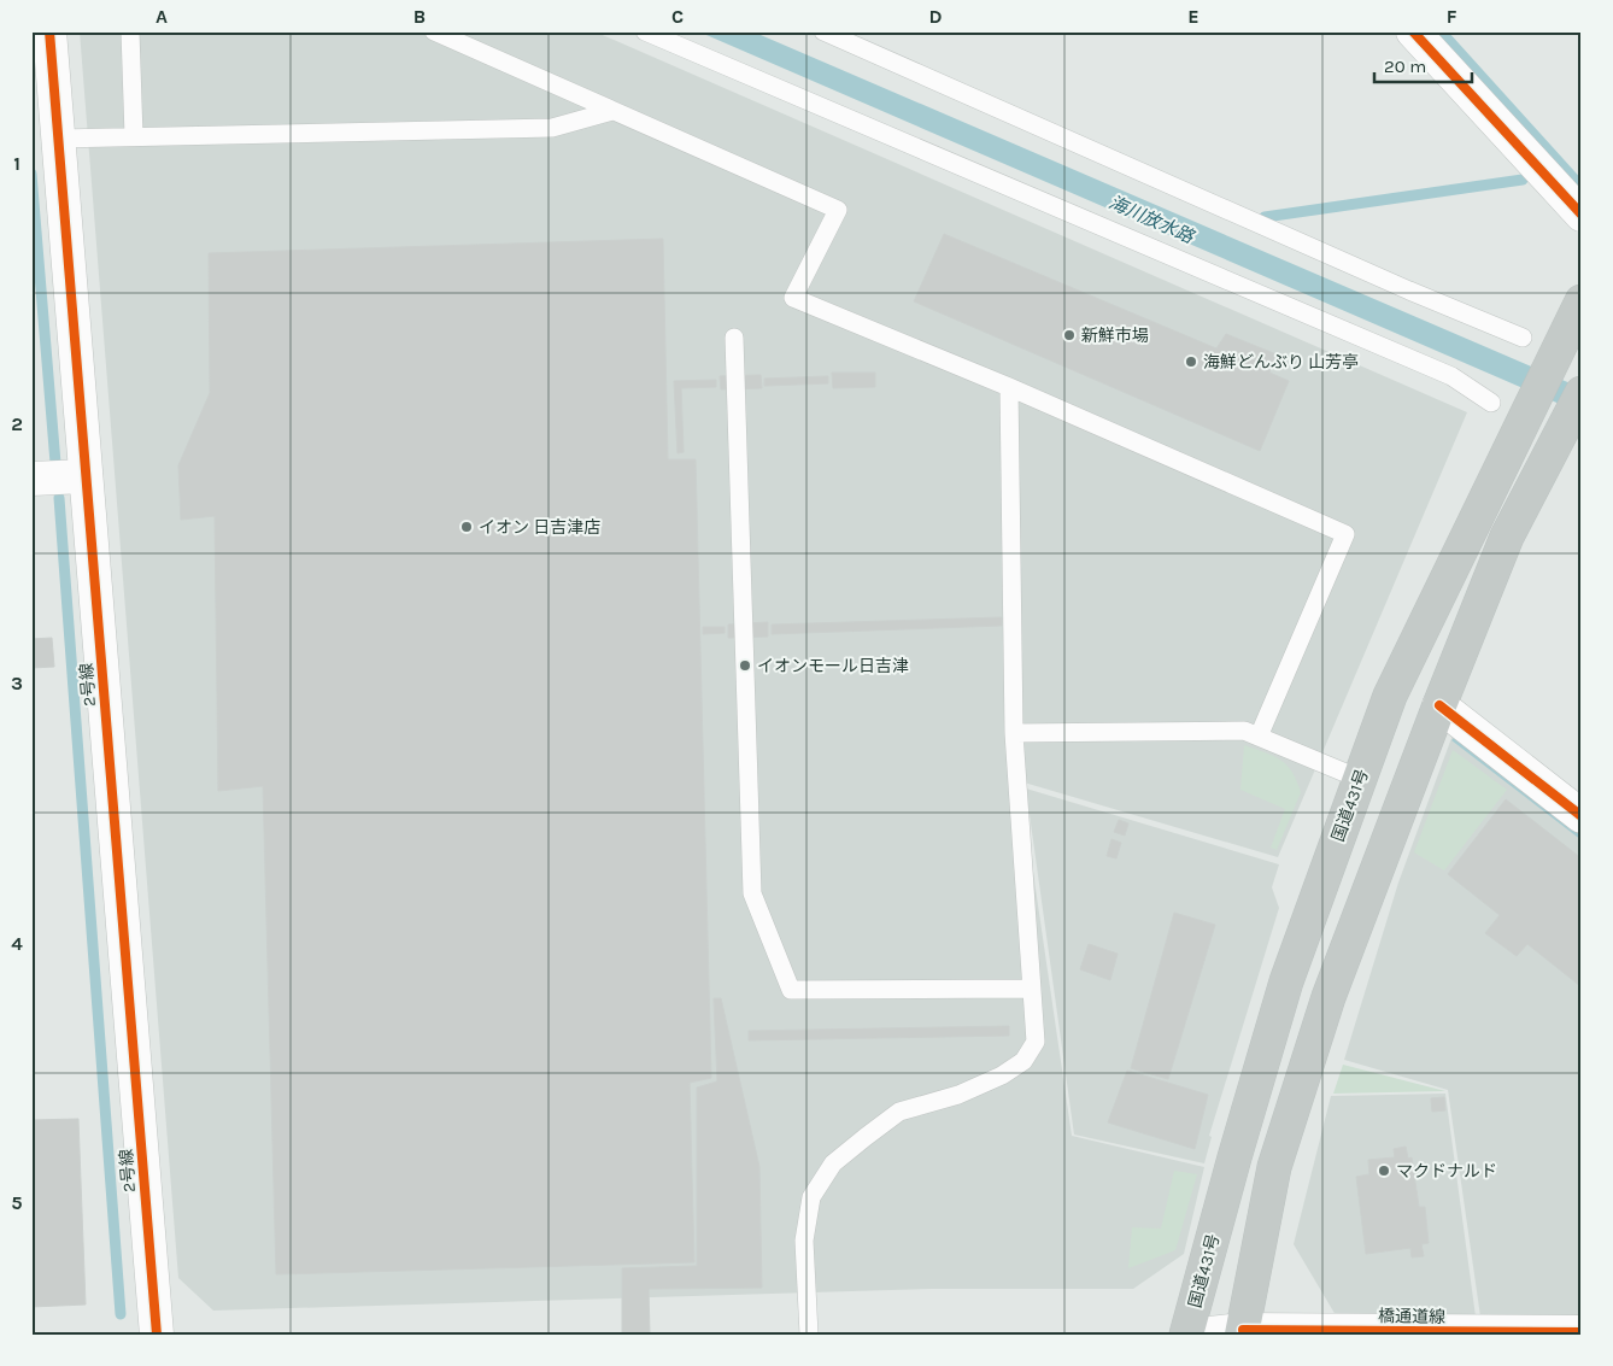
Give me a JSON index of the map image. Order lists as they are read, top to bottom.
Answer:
{
  "streets": {
    "highway": ["国道431号"],
    "street": ["2号線", "橋通道線"]
  },
  "water": ["海川放水路"],
  "places": [
    "新鮮市場",
    "海鮮どんぶり 山芳亭",
    "イオン 日吉津店",
    "イオンモール日吉津",
    "マクドナルド"
  ],
  "scale_bar": "20 m",
  "grid": {
    "columns": [
      "A",
      "B",
      "C",
      "D",
      "E",
      "F"
    ],
    "rows": [
      "1",
      "2",
      "3",
      "4",
      "5"
    ]
  }
}
